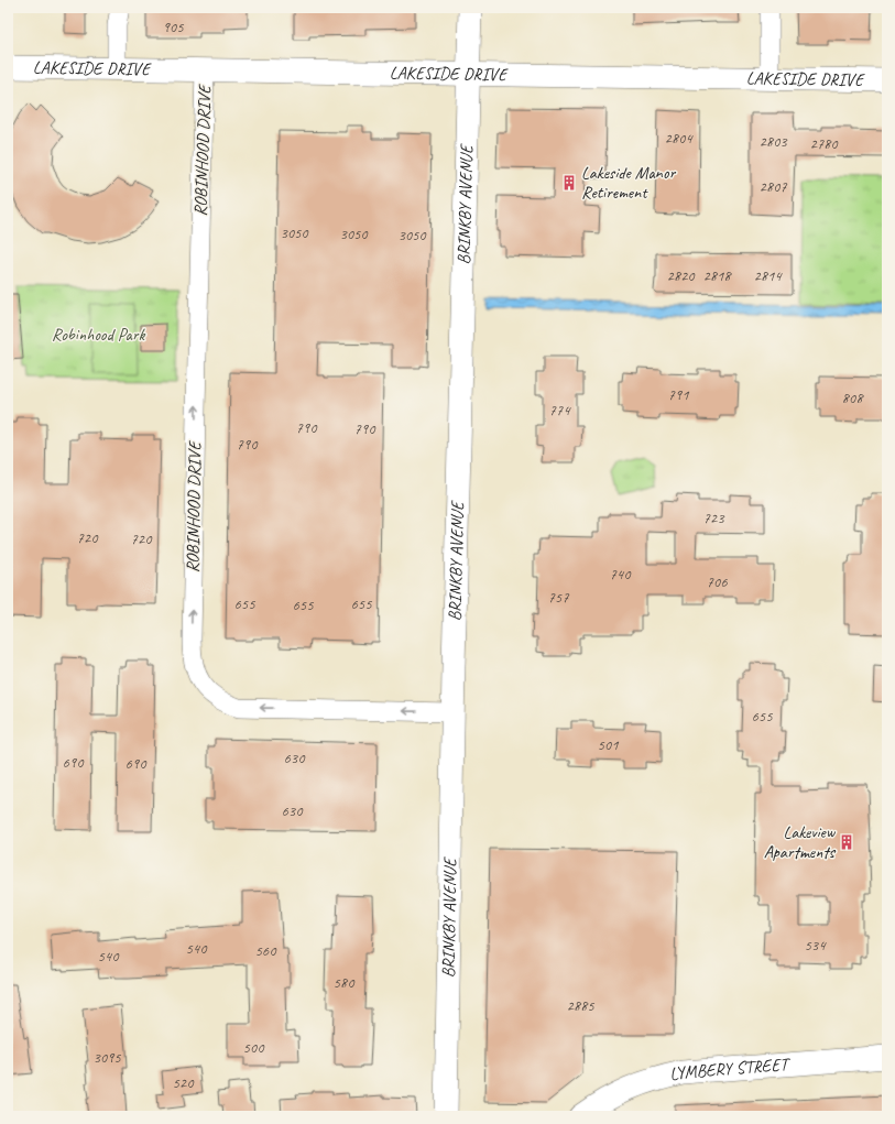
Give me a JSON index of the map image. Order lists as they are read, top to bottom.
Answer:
{
  "streets": {
    "street": [
      "LAKESIDE DRIVE",
      "ROBINHOOD DRIVE",
      "BRINKBY AVENUE",
      "LYMBERY STREET"
    ]
  },
  "crossings": [
    ["LAKESIDE DRIVE", "ROBINHOOD DRIVE"],
    ["LAKESIDE DRIVE", "BRINKBY AVENUE"],
    ["ROBINHOOD DRIVE", "BRINKBY AVENUE"]
  ],
  "parks": ["Robinhood Park"],
  "places": {
    "building": ["Lakeside Manor Retirement", "Lakeview Apartments"]
  },
  "house_numbers": [
    "905",
    "2804",
    "2803",
    "2780",
    "2807",
    "3050",
    "3050",
    "3050",
    "2820",
    "2818",
    "2814",
    "791",
    "808",
    "774",
    "790",
    "790",
    "790",
    "723",
    "720",
    "720",
    "740",
    "706",
    "757",
    "655",
    "655",
    "655",
    "655",
    "501",
    "630",
    "690",
    "690",
    "630",
    "534",
    "540",
    "560",
    "540",
    "580",
    "2885",
    "500",
    "3095",
    "520"
  ]
}
